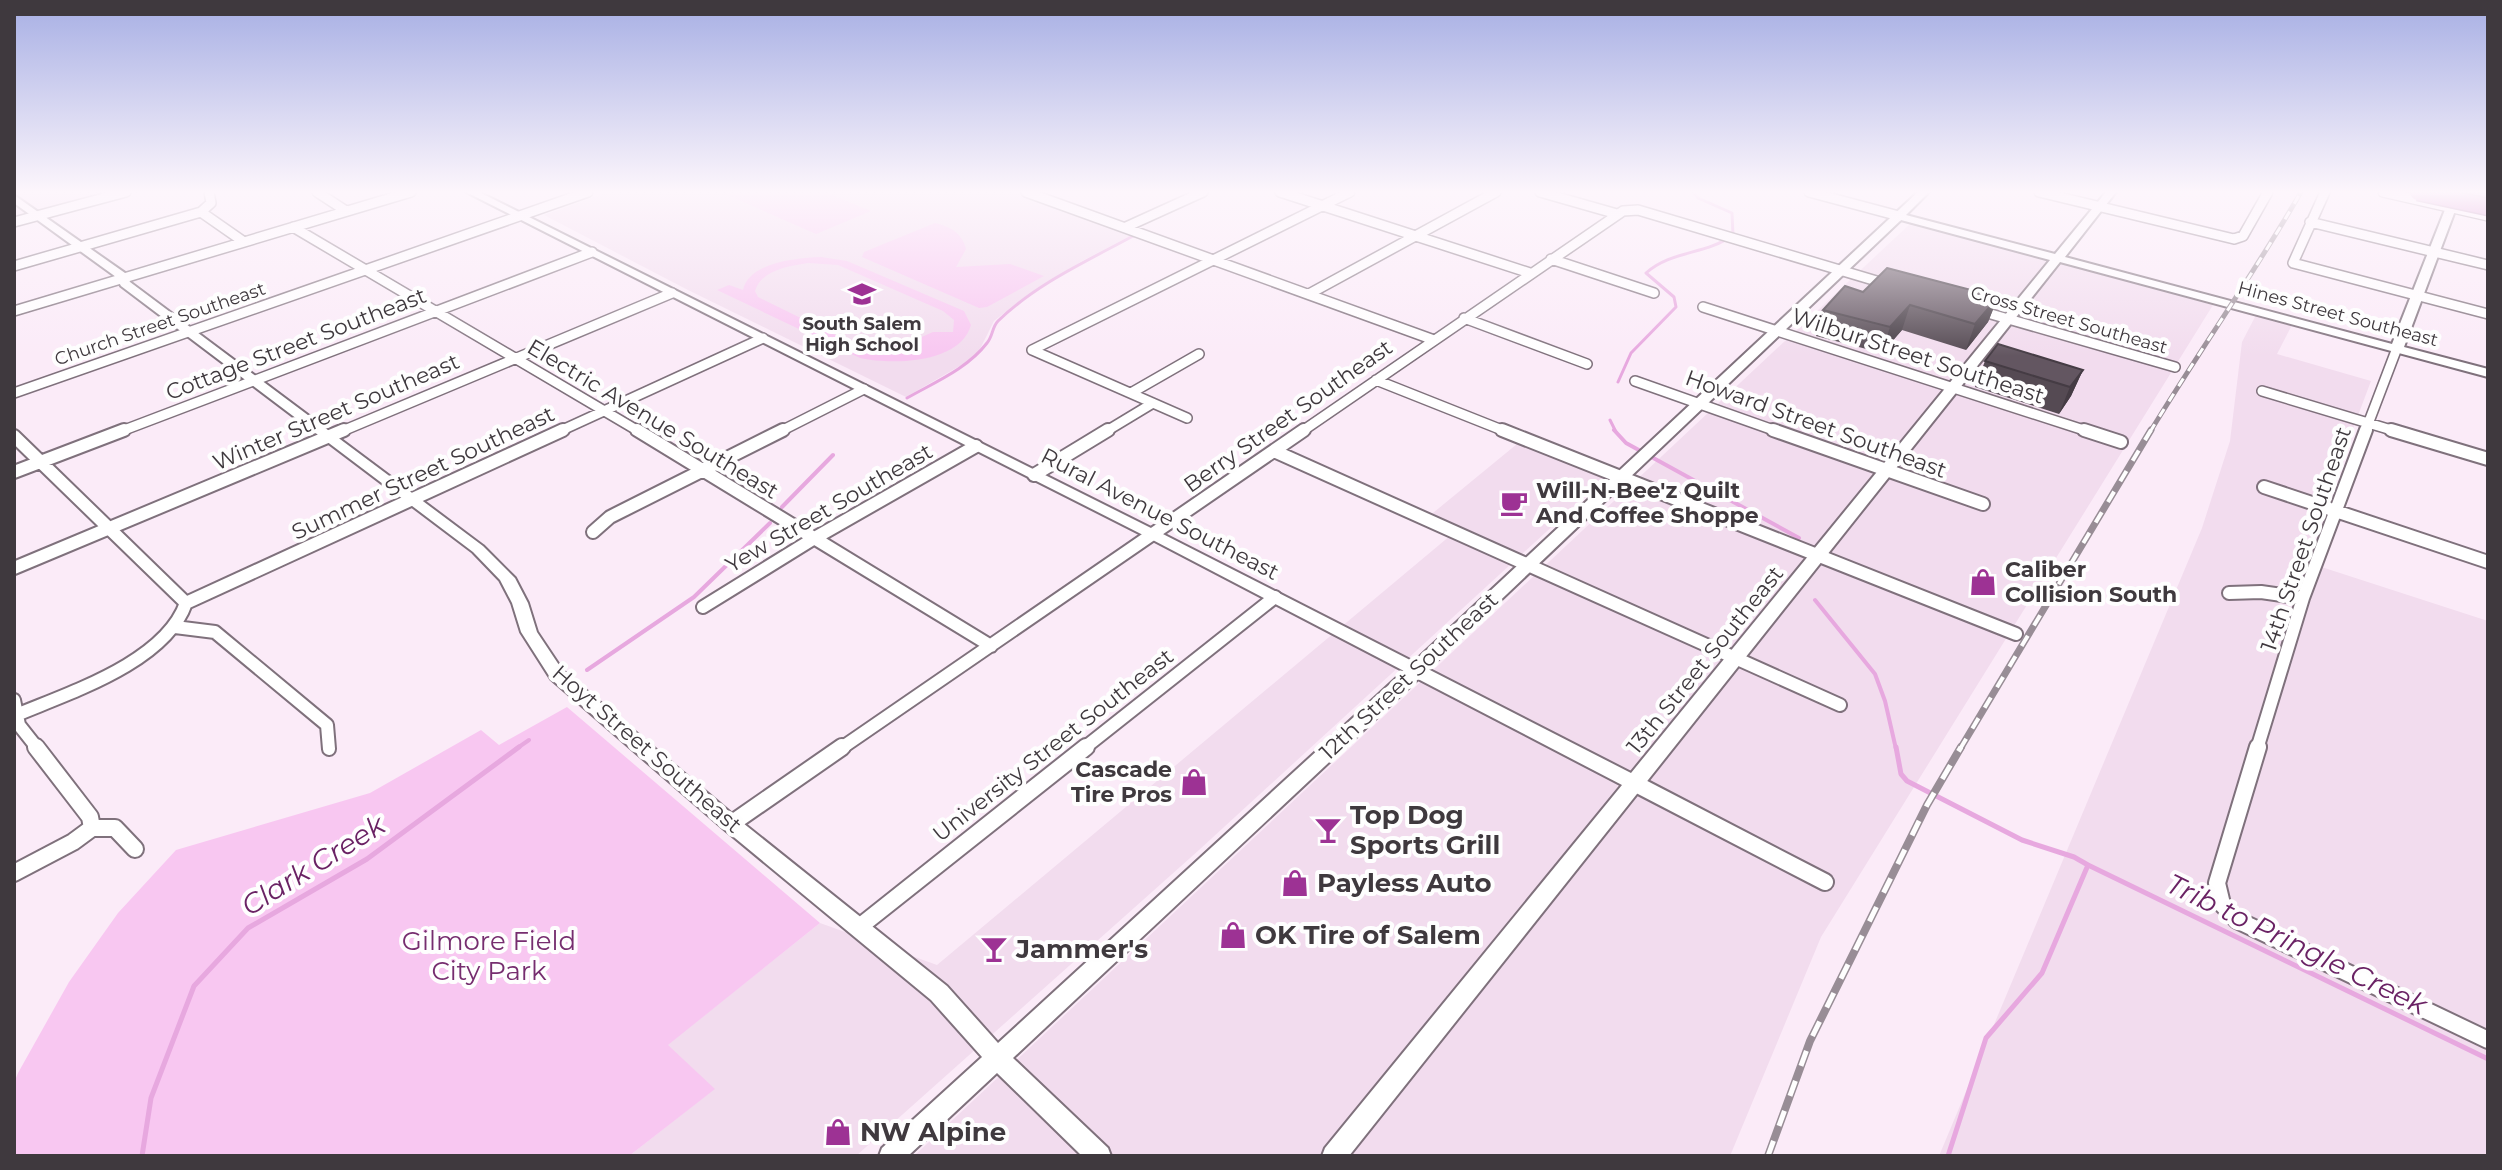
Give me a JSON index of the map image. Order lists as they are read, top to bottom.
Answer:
{
  "streets": {
    "street": [
      "Hines Street Southeast",
      "Cross Street Southeast",
      "Church Street Southeast",
      "Cottage Street Southeast",
      "Wilbur Street Southeast",
      "Winter Street Southeast",
      "Berry Street Southeast",
      "Electric Avenue Southeast",
      "Howard Street Southeast",
      "Summer Street Southeast",
      "Yew Street Southeast",
      "Rural Avenue Southeast",
      "14th Street Southeast",
      "13th Street Southeast",
      "12th Street Southeast",
      "University Street Southeast",
      "Hoyt Street Southeast"
    ]
  },
  "crossings": [
    ["Hines Street Southeast", "14th Street Southeast"],
    ["Hines Street Southeast", "13th Street Southeast"],
    ["Cross Street Southeast", "13th Street Southeast"],
    ["Church Street Southeast", "Electric Avenue Southeast"],
    ["Church Street Southeast", "Hoyt Street Southeast"],
    ["Cottage Street Southeast", "Electric Avenue Southeast"],
    ["Cottage Street Southeast", "Rural Avenue Southeast"],
    ["Cottage Street Southeast", "Hoyt Street Southeast"],
    ["Wilbur Street Southeast", "13th Street Southeast"],
    ["Wilbur Street Southeast", "12th Street Southeast"],
    ["Winter Street Southeast", "Electric Avenue Southeast"],
    ["Winter Street Southeast", "Rural Avenue Southeast"],
    ["Winter Street Southeast", "Hoyt Street Southeast"],
    ["Berry Street Southeast", "Electric Avenue Southeast"],
    ["Berry Street Southeast", "Rural Avenue Southeast"],
    ["Berry Street Southeast", "12th Street Southeast"],
    ["Berry Street Southeast", "Hoyt Street Southeast"],
    ["Electric Avenue Southeast", "Summer Street Southeast"],
    ["Electric Avenue Southeast", "Yew Street Southeast"],
    ["Howard Street Southeast", "13th Street Southeast"],
    ["Howard Street Southeast", "12th Street Southeast"],
    ["Summer Street Southeast", "Rural Avenue Southeast"],
    ["Summer Street Southeast", "Hoyt Street Southeast"],
    ["Yew Street Southeast", "Rural Avenue Southeast"],
    ["Rural Avenue Southeast", "13th Street Southeast"],
    ["Rural Avenue Southeast", "12th Street Southeast"],
    ["Rural Avenue Southeast", "University Street Southeast"],
    ["12th Street Southeast", "Hoyt Street Southeast"],
    ["University Street Southeast", "Hoyt Street Southeast"]
  ],
  "water": ["Clark Creek", "Trib to Pringle Creek"],
  "parks": ["Gilmore Field City Park"],
  "places": {
    "school or university": ["South Salem High School"],
    "cafe": ["Will-N-Bee'z Quilt And Coffee Shoppe"],
    "shop": [
      "Caliber Collision South",
      "Cascade Tire Pros",
      "Payless Auto",
      "OK Tire of Salem",
      "NW Alpine"
    ],
    "bar": ["Top Dog Sports Grill", "Jammer's"]
  }
}
